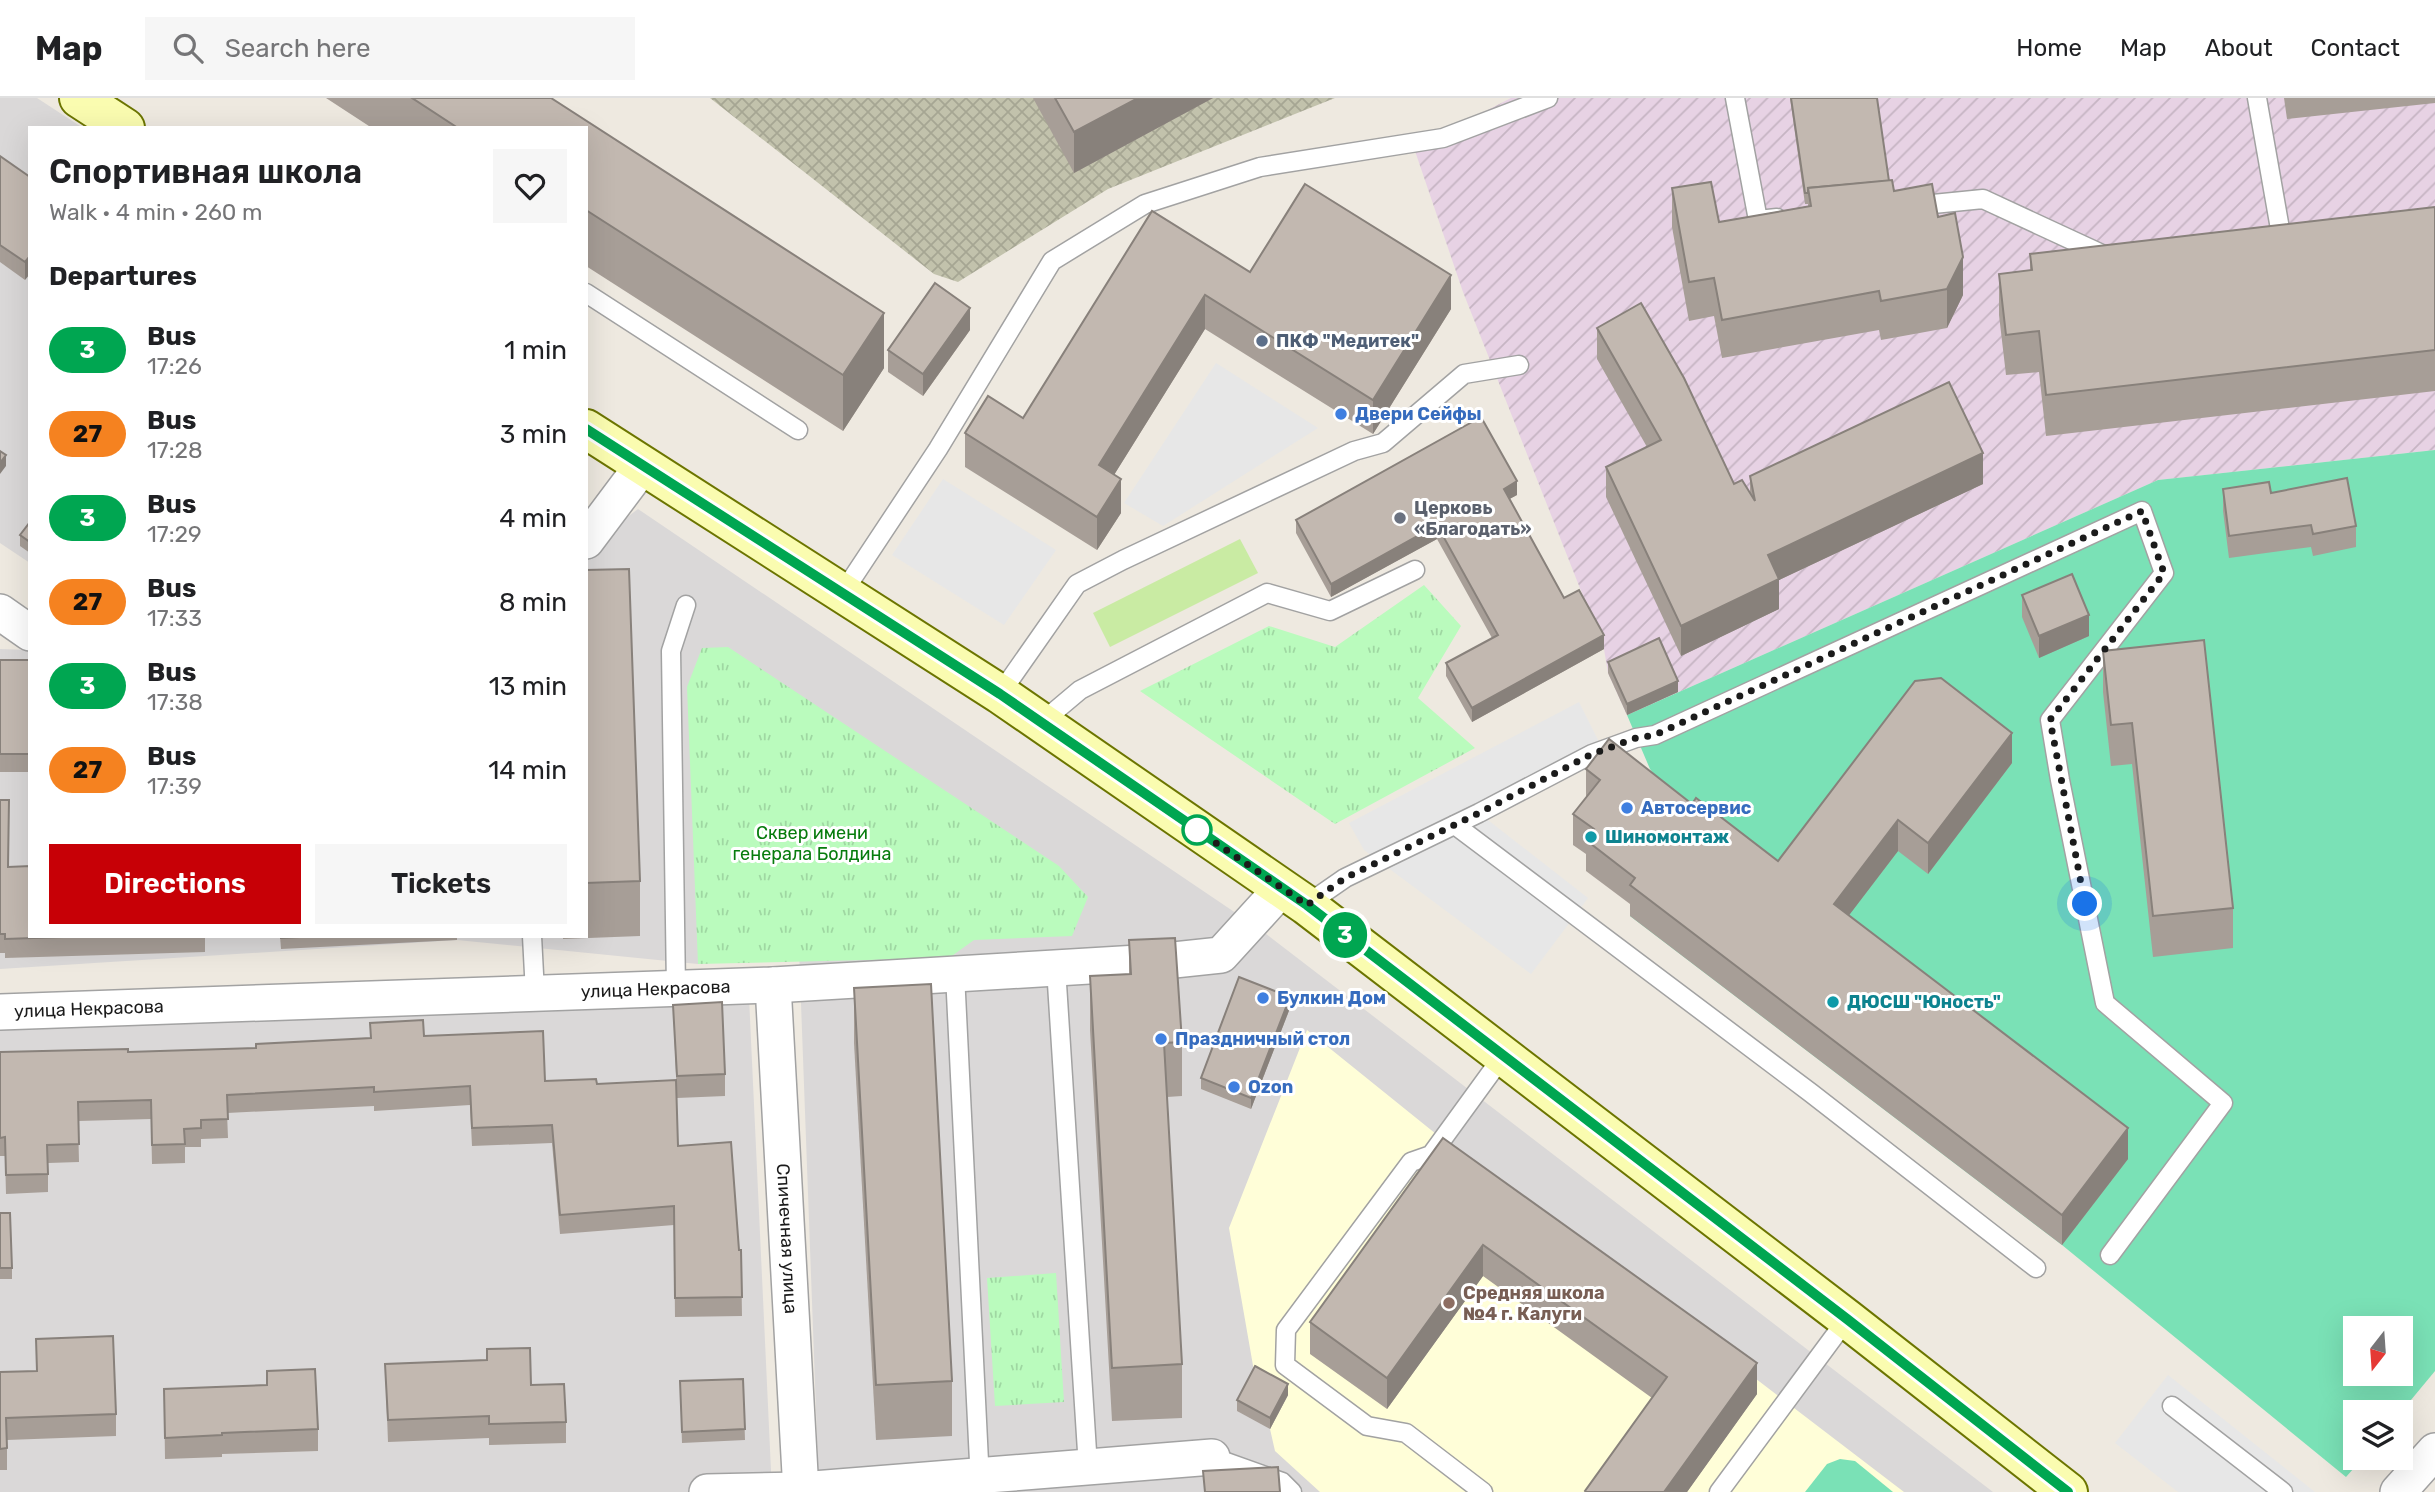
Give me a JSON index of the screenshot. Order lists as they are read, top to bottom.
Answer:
{
  "streets": {
    "street": ["улица Некрасова", "Спичечная улица"]
  },
  "crossings": [
    ["улица Некрасова", "Спичечная улица"]
  ],
  "parks": ["Сквер имени генерала Болдина"],
  "places": [
    "ПКФ \"Медитек\"",
    "Двери Сейфы",
    "Церковь «Благодать»",
    "Автосервис",
    "Шиномонтаж",
    "Булкин Дом",
    "ДЮСШ \"Юность\"",
    "Праздничный стол",
    "Ozon",
    "Средняя школа №4 г. Калуги"
  ],
  "lines": ["bus line 3"],
  "north": "bottom",
  "page": {
    "header": "Map",
    "search": "Search here",
    "nav": [
      "Home",
      "Map",
      "About",
      "Contact"
    ],
    "on_map": "3",
    "heading": [
      ["Спортивная школа", "Walk · 4 min · 260 m"],
      "Departures"
    ],
    "list": [
      {
        "mark": "3",
        "name": "Bus",
        "note": "17:26",
        "value": "1 min"
      },
      {
        "mark": "27",
        "name": "Bus",
        "note": "17:28",
        "value": "3 min"
      },
      {
        "mark": "3",
        "name": "Bus",
        "note": "17:29",
        "value": "4 min"
      },
      {
        "mark": "27",
        "name": "Bus",
        "note": "17:33",
        "value": "8 min"
      },
      {
        "mark": "3",
        "name": "Bus",
        "note": "17:38",
        "value": "13 min"
      },
      {
        "mark": "27",
        "name": "Bus",
        "note": "17:39",
        "value": "14 min"
      }
    ],
    "buttons": ["Directions", "Tickets"]
  }
}
